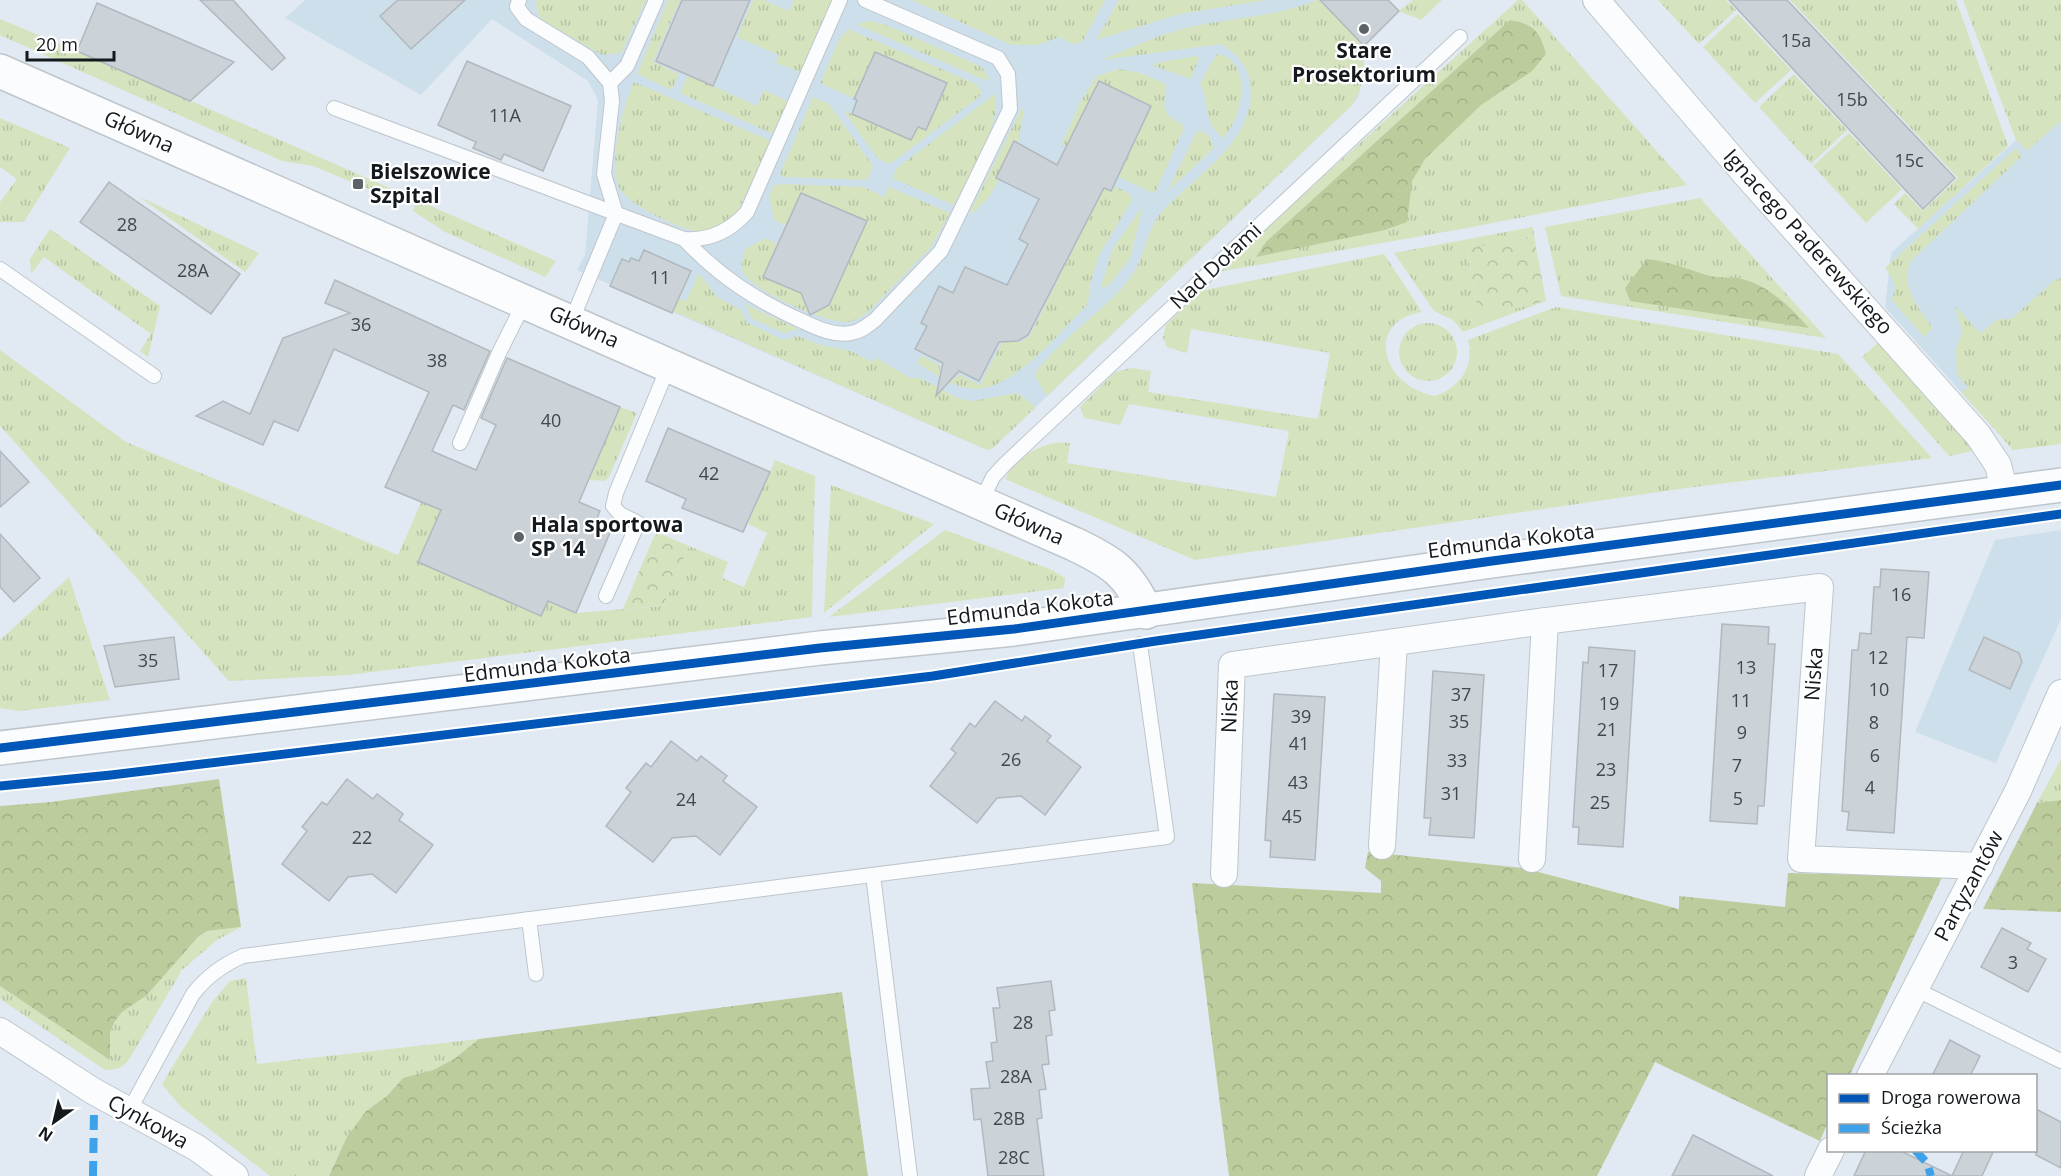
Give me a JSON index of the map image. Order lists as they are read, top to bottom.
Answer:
{
  "streets": {
    "street": [
      "Główna",
      "Ignacego Paderewskiego",
      "Edmunda Kokota",
      "Niska",
      "Partyzantów",
      "Cynkowa"
    ],
    "lane": ["Nad Dołami"]
  },
  "crossings": [
    ["Główna", "Nad Dołami"],
    ["Główna", "Edmunda Kokota"],
    ["Ignacego Paderewskiego", "Edmunda Kokota"],
    ["Niska", "Partyzantów"]
  ],
  "places": {
    "other": ["Stare Prosektorium", "Hala sportowa SP 14"],
    "transit": ["Bielszowice Szpital"]
  },
  "house_numbers": [
    "15a",
    "15b",
    "11A",
    "15c",
    "28",
    "28A",
    "11",
    "36",
    "38",
    "40",
    "42",
    "16",
    "12",
    "35",
    "13",
    "17",
    "10",
    "37",
    "11",
    "19",
    "39",
    "35",
    "8",
    "21",
    "9",
    "41",
    "6",
    "26",
    "33",
    "7",
    "23",
    "43",
    "4",
    "31",
    "5",
    "24",
    "25",
    "45",
    "22",
    "3",
    "28",
    "28A",
    "28B",
    "28C"
  ],
  "legend": ["Droga rowerowa", "Ścieżka"],
  "scale_bar": "20 m",
  "north": "bottom left"
}
